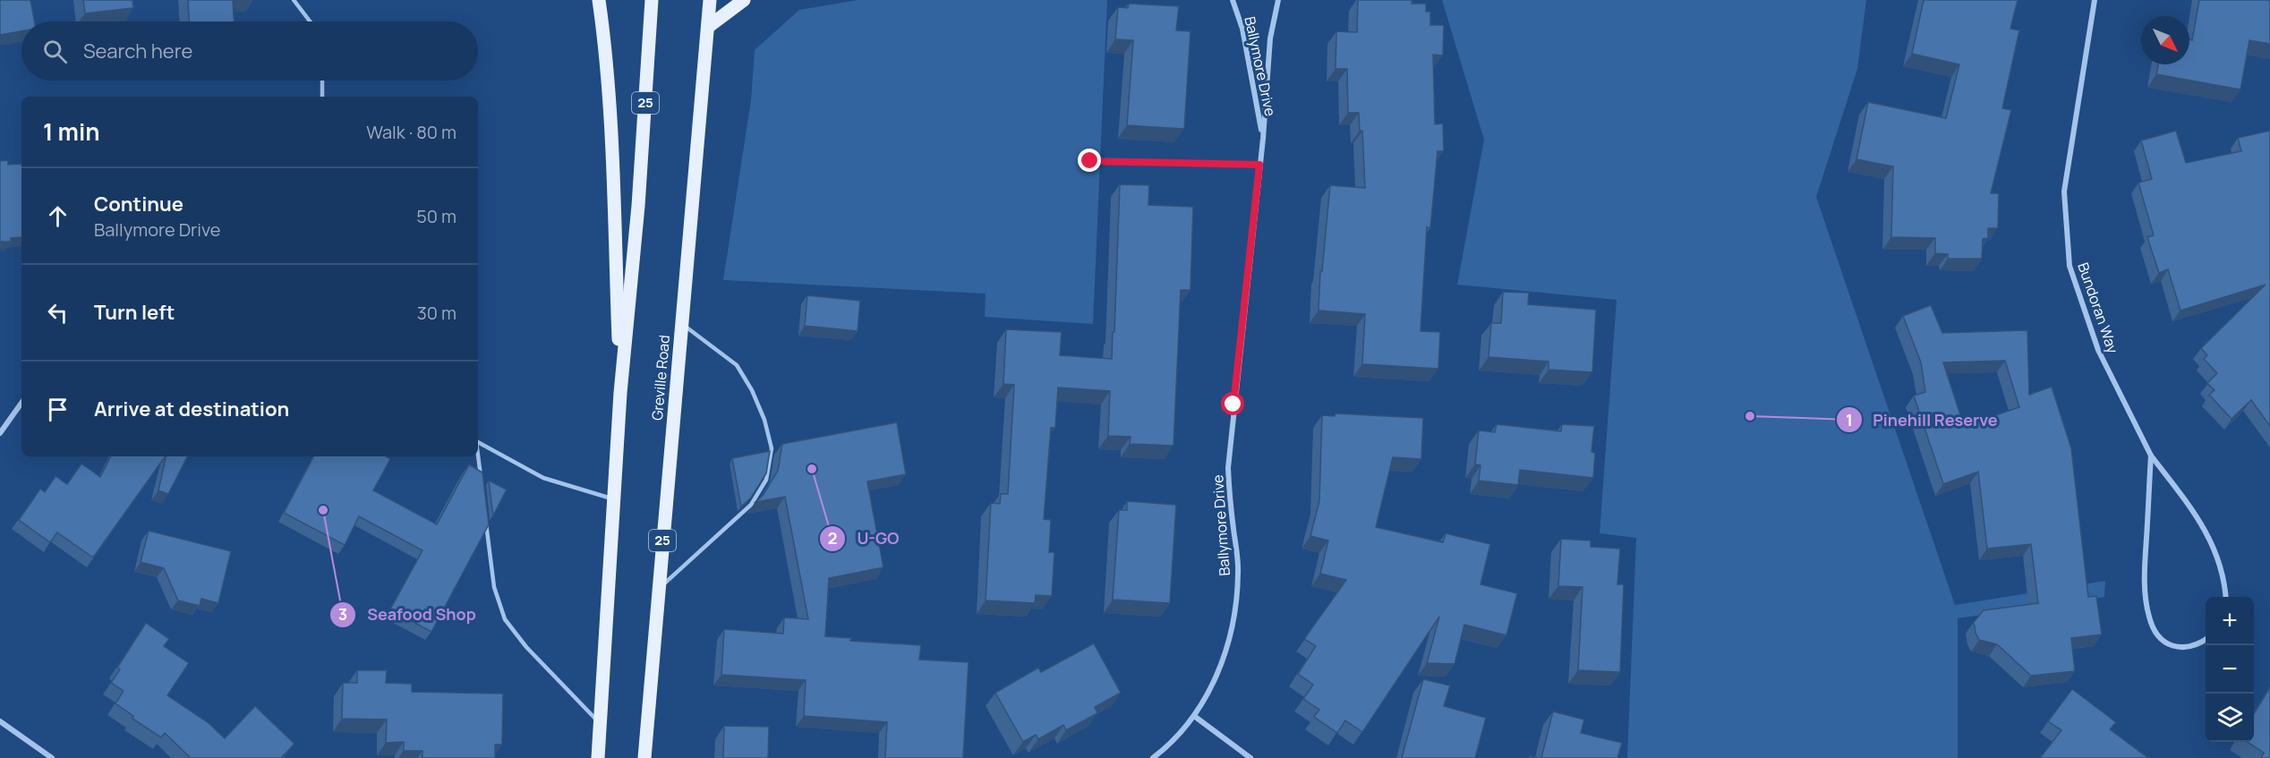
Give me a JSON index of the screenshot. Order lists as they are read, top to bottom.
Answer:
{
  "streets": {
    "main road": ["25", "Greville Road"],
    "street": ["Ballymore Drive", "Bundoran Way"]
  },
  "places": ["Pinehill Reserve", "U-GO", "Seafood Shop"],
  "north": "bottom right",
  "page": {
    "search": "Search here",
    "heading": ["1 min", "Walk · 80 m"],
    "list": [
      ["Continue", "Ballymore Drive", "50 m"],
      ["Turn left", "30 m"],
      "Arrive at destination"
    ],
    "map_buttons": ["+", "−"]
  }
}
